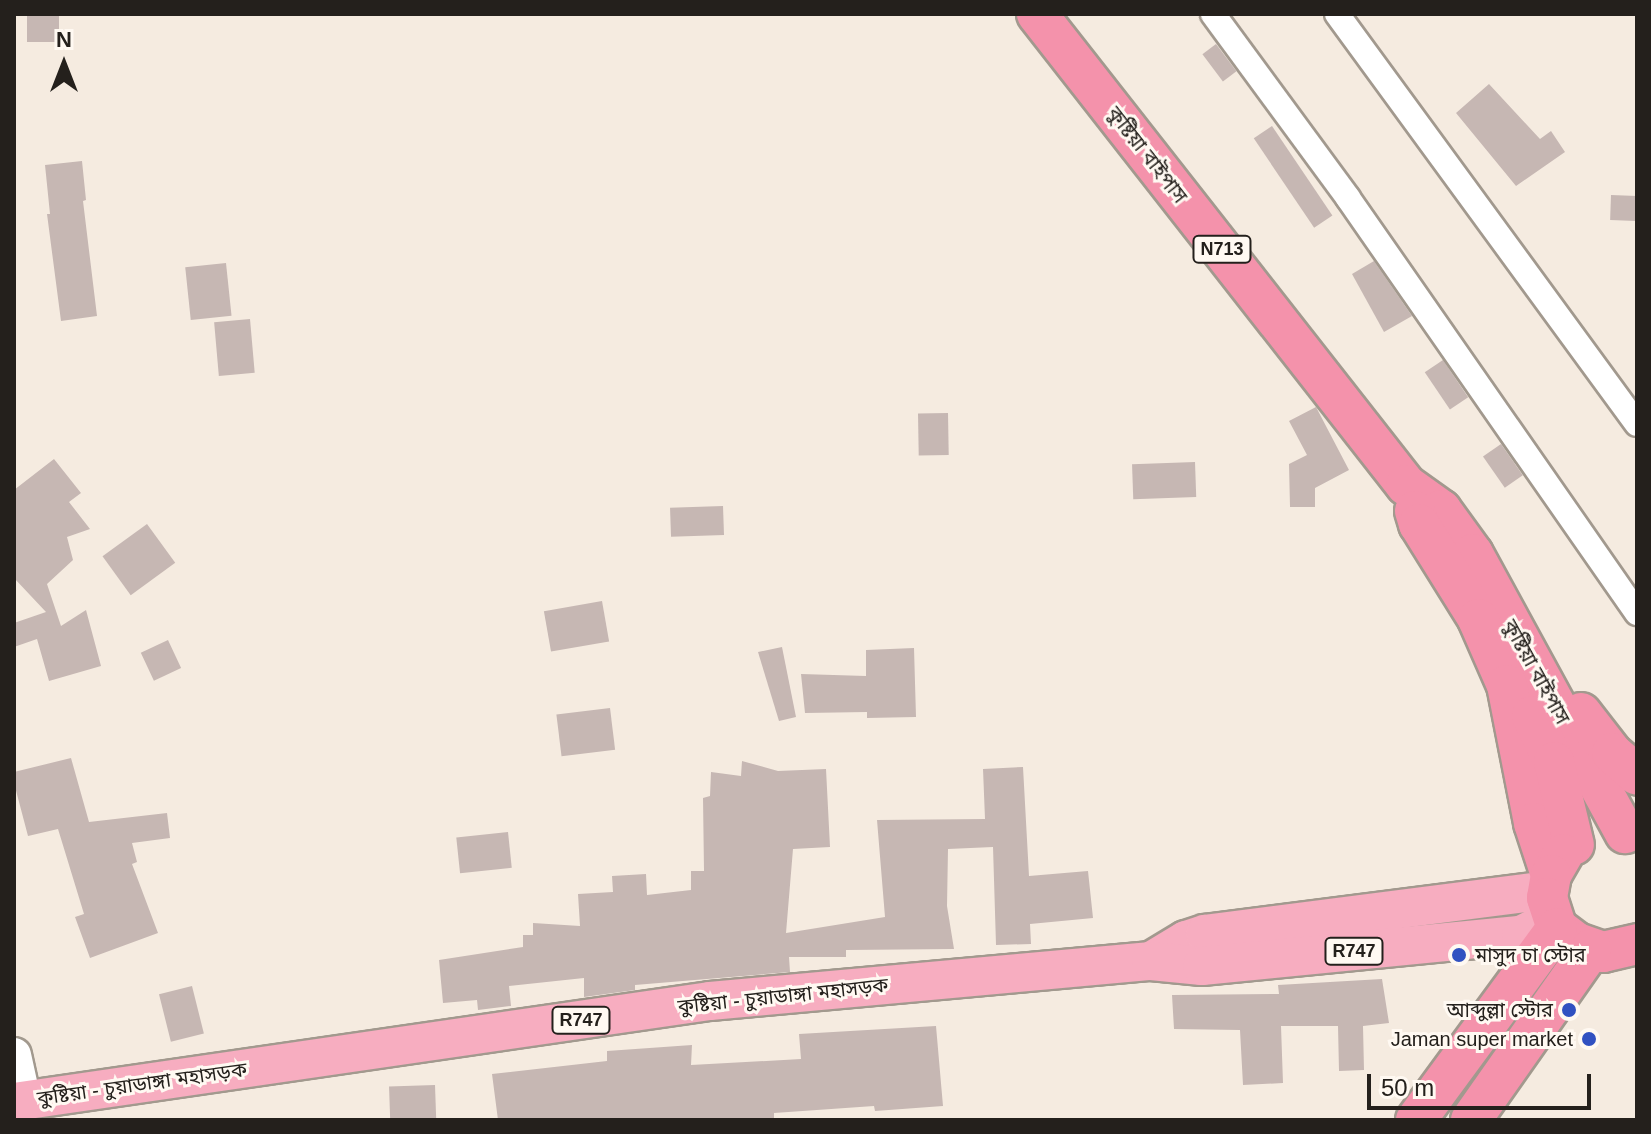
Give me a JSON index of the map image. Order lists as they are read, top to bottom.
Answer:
{
  "streets": {
    "highway": ["কুষ্টিয়া বাইপাস", "N713"],
    "main road": ["R747", "কুষ্টিয়া - চুয়াডাঙ্গা মহাসড়ক"]
  },
  "crossings": [
    ["কুষ্টিয়া বাইপাস", "কুষ্টিয়া - চুয়াডাঙ্গা মহাসড়ক"]
  ],
  "places": ["মাসুদ চা স্টোর", "আব্দুল্লা স্টোর", "Jaman super market"],
  "scale_bar": "50 m",
  "north": "top"
}
